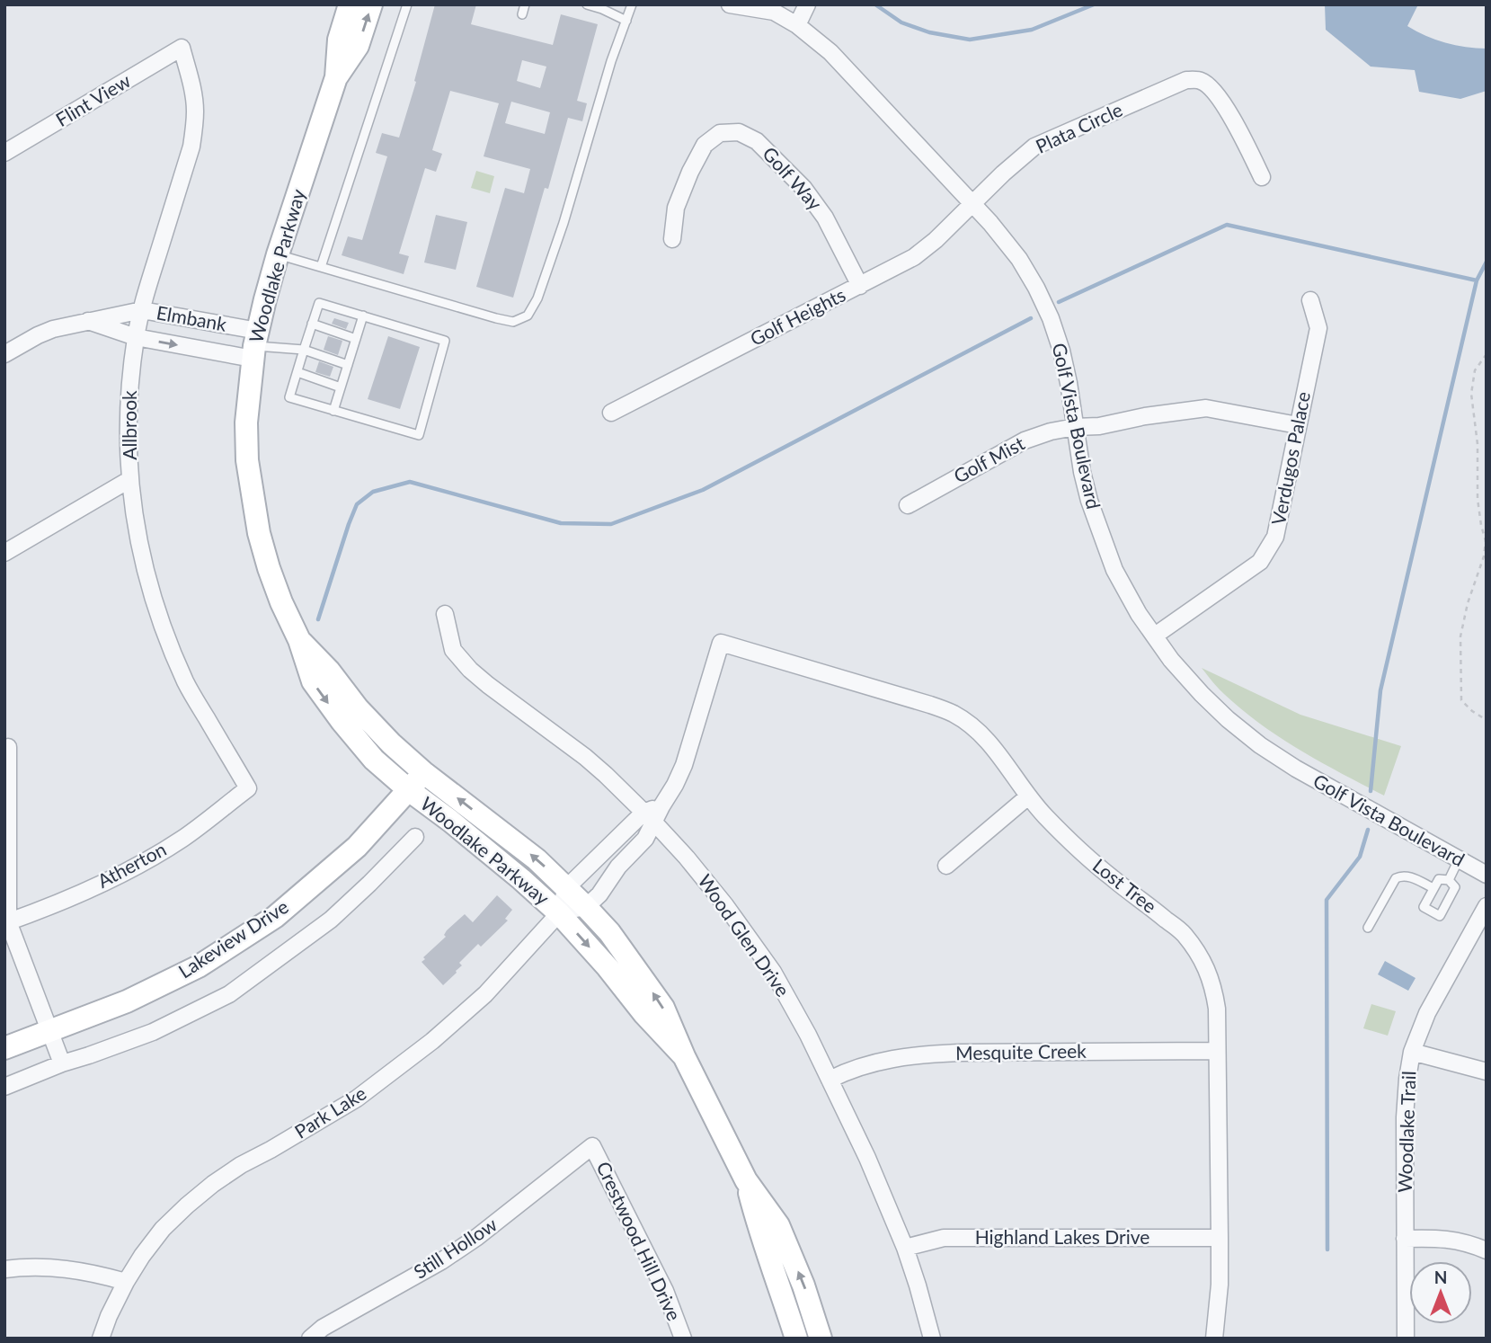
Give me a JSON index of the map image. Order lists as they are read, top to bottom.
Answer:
{
  "streets": {
    "street": [
      "Flint View",
      "Plata Circle",
      "Golf Way",
      "Woodlake Parkway",
      "Golf Heights",
      "Elmbank",
      "Allbrook",
      "Golf Vista Boulevard",
      "Verdugos Palace",
      "Golf Mist",
      "Atherton",
      "Lost Tree",
      "Wood Glen Drive",
      "Lakeview Drive",
      "Mesquite Creek",
      "Park Lake",
      "Woodlake Trail",
      "Highland Lakes Drive",
      "Crestwood Hill Drive",
      "Still Hollow"
    ]
  },
  "crossings": [
    ["Flint View", "Allbrook"],
    ["Plata Circle", "Golf Heights"],
    ["Plata Circle", "Golf Vista Boulevard"],
    ["Golf Way", "Golf Heights"],
    ["Woodlake Parkway", "Elmbank"],
    ["Woodlake Parkway", "Lakeview Drive"],
    ["Woodlake Parkway", "Park Lake"],
    ["Golf Heights", "Golf Vista Boulevard"],
    ["Elmbank", "Allbrook"],
    ["Allbrook", "Atherton"],
    ["Golf Vista Boulevard", "Verdugos Palace"],
    ["Golf Vista Boulevard", "Golf Mist"],
    ["Verdugos Palace", "Golf Mist"],
    ["Lost Tree", "Wood Glen Drive"],
    ["Lost Tree", "Mesquite Creek"],
    ["Lost Tree", "Highland Lakes Drive"],
    ["Wood Glen Drive", "Mesquite Creek"],
    ["Wood Glen Drive", "Highland Lakes Drive"],
    ["Crestwood Hill Drive", "Still Hollow"]
  ],
  "north": "top"
}
